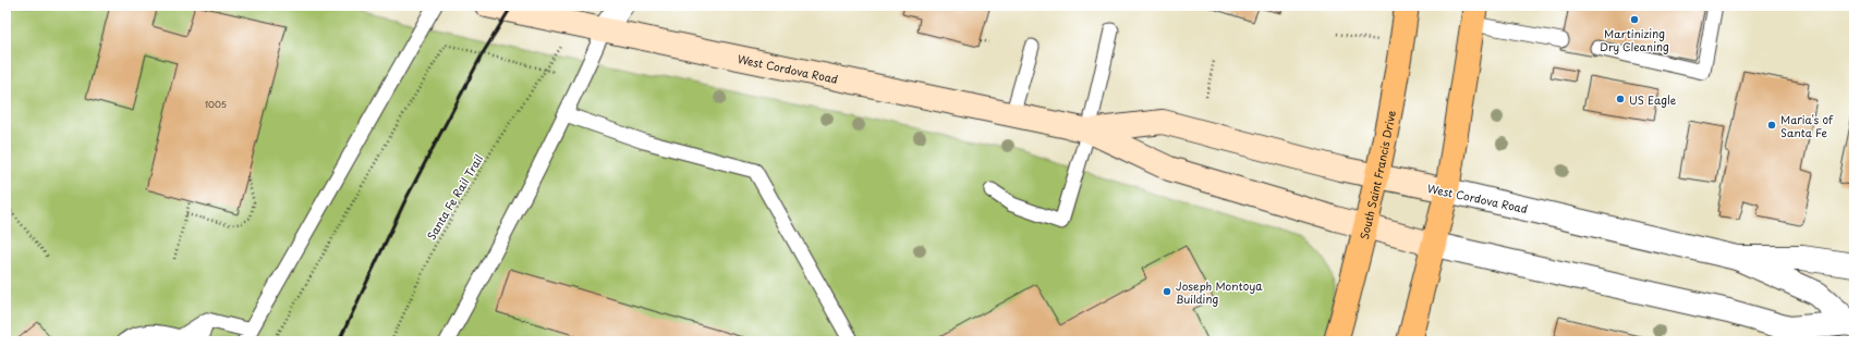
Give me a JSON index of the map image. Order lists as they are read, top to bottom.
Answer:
{
  "streets": {
    "highway": ["South Saint Francis Drive"],
    "main road": ["West Cordova Road"],
    "path": ["Santa Fe Rail Trail"]
  },
  "crossings": [
    ["West Cordova Road", "South Saint Francis Drive"]
  ],
  "places": [
    "Martinizing Dry Cleaning",
    "US Eagle",
    "Maria's of Santa Fe",
    "Joseph Montoya Building"
  ],
  "house_numbers": ["1005"]
}
